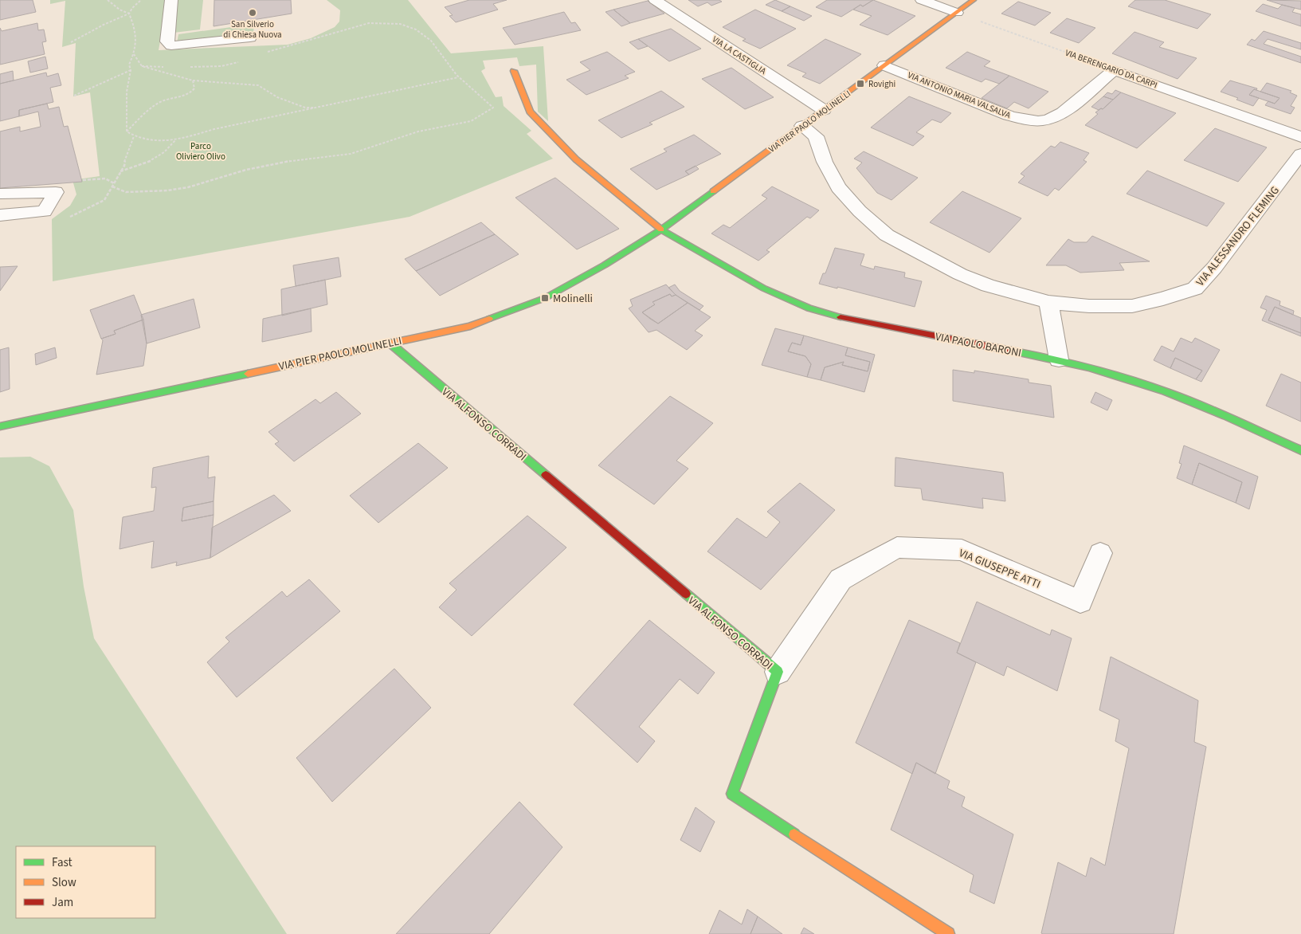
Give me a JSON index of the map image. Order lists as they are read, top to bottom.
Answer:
{
  "streets": {
    "street": [
      "VIA LA CASTIGLIA",
      "VIA BERENGARIO DA CARPI",
      "VIA ANTONIO MARIA VALSALVA",
      "VIA PIER PAOLO MOLINELLI",
      "VIA ALESSANDRO FLEMING",
      "VIA PAOLO BARONI",
      "VIA ALFONSO CORRADI",
      "VIA GIUSEPPE ATTI"
    ]
  },
  "crossings": [
    ["VIA LA CASTIGLIA", "VIA PIER PAOLO MOLINELLI"],
    ["VIA BERENGARIO DA CARPI", "VIA ANTONIO MARIA VALSALVA"],
    ["VIA BERENGARIO DA CARPI", "VIA PIER PAOLO MOLINELLI"],
    ["VIA ANTONIO MARIA VALSALVA", "VIA PIER PAOLO MOLINELLI"],
    ["VIA PIER PAOLO MOLINELLI", "VIA ALESSANDRO FLEMING"],
    ["VIA PIER PAOLO MOLINELLI", "VIA PAOLO BARONI"],
    ["VIA PIER PAOLO MOLINELLI", "VIA ALFONSO CORRADI"],
    ["VIA ALFONSO CORRADI", "VIA GIUSEPPE ATTI"]
  ],
  "parks": ["Parco Oliviero Olivo"],
  "places": {
    "other": ["San Silverio di Chiesa Nuova"],
    "transit": ["Rovighi", "Molinelli"]
  },
  "legend": ["Fast", "Slow", "Jam"]
}
